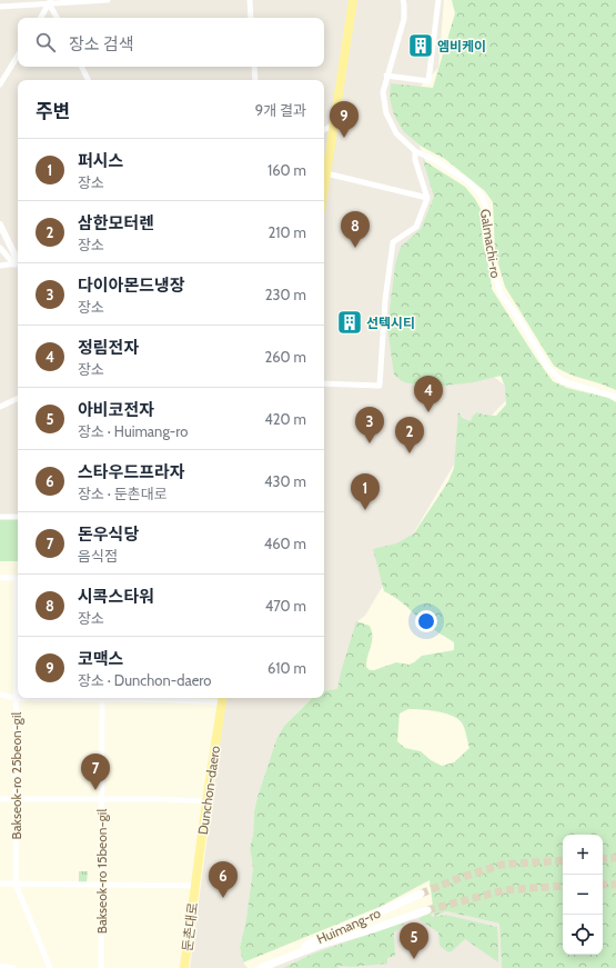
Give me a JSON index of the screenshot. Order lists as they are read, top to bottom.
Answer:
{
  "streets": {
    "main road": ["Dunchon-daero", "Huimang-ro", "둔촌대로"],
    "street": ["Galmachi-ro", "Bakseok-ro 25beon-gil", "Bakseok-ro 15beon-gil"]
  },
  "crossings": [
    ["Dunchon-daero", "둔촌대로"]
  ],
  "places": {
    "building": ["엠비케이", "선텍시티"]
  },
  "page": {
    "search": "장소 검색",
    "heading": ["주변", "9개 결과"],
    "pins": [
      "9",
      "8",
      "4",
      "3",
      "2",
      "1",
      "7",
      "6",
      "5"
    ],
    "list": [
      {
        "mark": "1",
        "name": "퍼시스",
        "note": "장소",
        "value": "160 m"
      },
      {
        "mark": "2",
        "name": "삼한모터렌",
        "note": "장소",
        "value": "210 m"
      },
      {
        "mark": "3",
        "name": "다이아몬드냉장",
        "note": "장소",
        "value": "230 m"
      },
      {
        "mark": "4",
        "name": "정림전자",
        "note": "장소",
        "value": "260 m"
      },
      {
        "mark": "5",
        "name": "아비코전자",
        "note": "장소 · Huimang-ro",
        "value": "420 m"
      },
      {
        "mark": "6",
        "name": "스타우드프라자",
        "note": "장소 · 둔촌대로",
        "value": "430 m"
      },
      {
        "mark": "7",
        "name": "돈우식당",
        "note": "음식점",
        "value": "460 m"
      },
      {
        "mark": "8",
        "name": "시콕스타워",
        "note": "장소",
        "value": "470 m"
      },
      {
        "mark": "9",
        "name": "코맥스",
        "note": "장소 · Dunchon-daero",
        "value": "610 m"
      }
    ],
    "map_buttons": ["+", "−"]
  }
}
